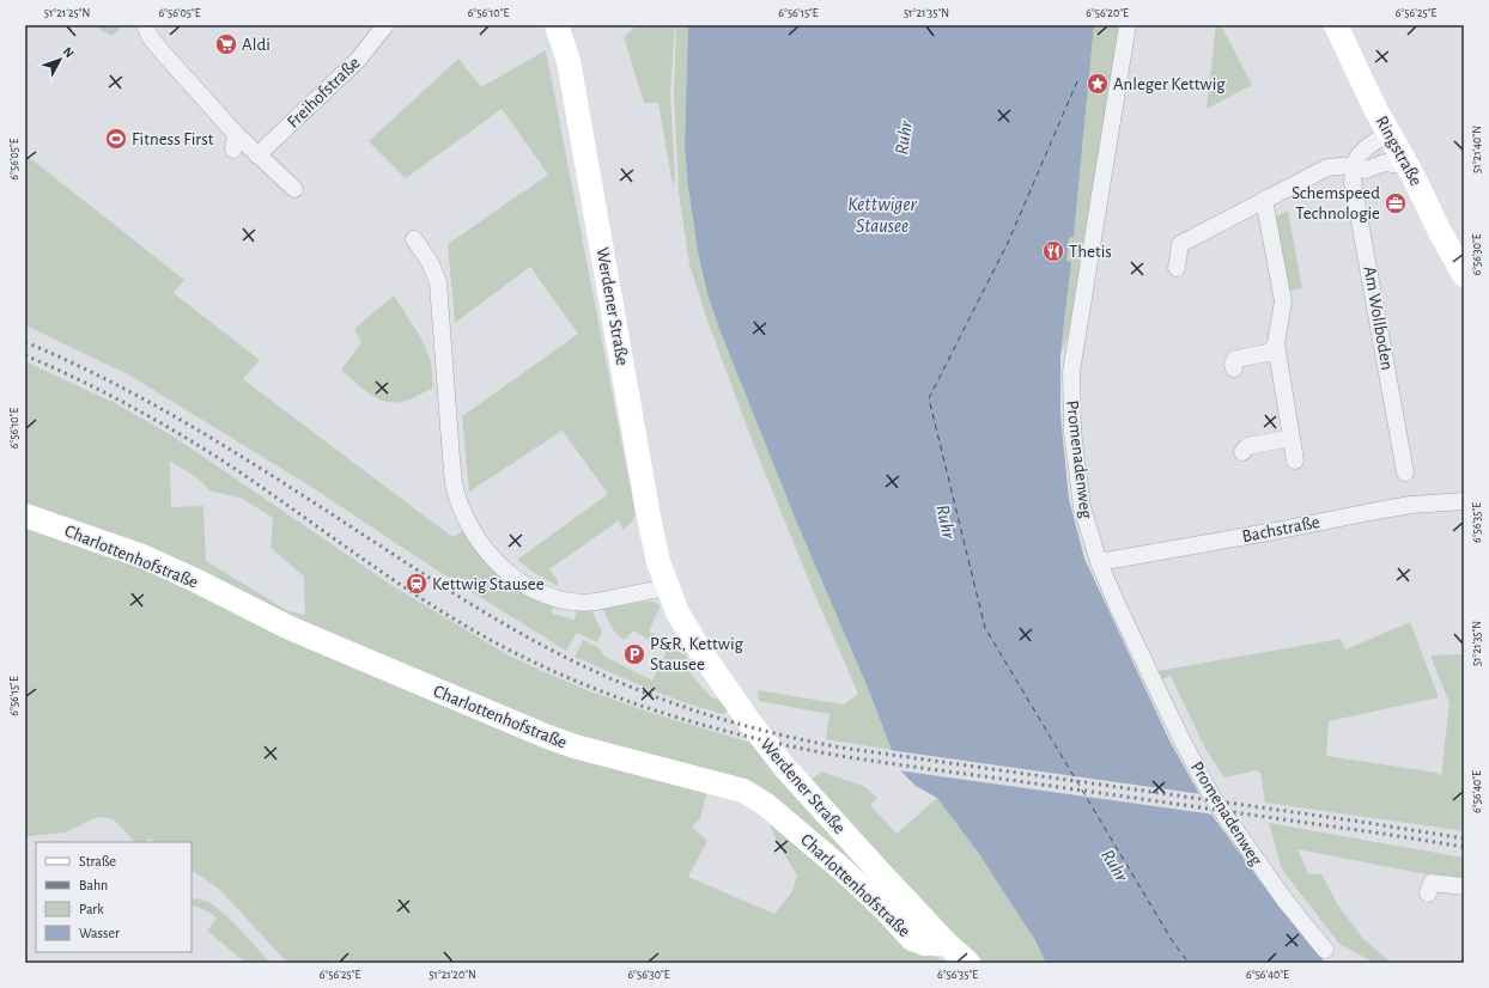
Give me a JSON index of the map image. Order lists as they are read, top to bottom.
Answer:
{
  "streets": {
    "main road": ["Ringstraße", "Werdener Straße", "Charlottenhofstraße"],
    "street": [
      "Freihofstraße",
      "Am Wollboden",
      "Promenadenweg",
      "Bachstraße"
    ]
  },
  "crossings": [
    ["Werdener Straße", "Charlottenhofstraße"],
    ["Promenadenweg", "Bachstraße"]
  ],
  "water": ["Ruhr", "Kettwiger Stausee"],
  "places": {
    "supermarket": ["Aldi"],
    "place": ["Anleger Kettwig"],
    "sports": ["Fitness First"],
    "office": ["Schemspeed Technologie"],
    "restaurant": ["Thetis"],
    "station": ["Kettwig Stausee"],
    "parking": ["P&R, Kettwig Stausee"]
  },
  "legend": [
    "Straße",
    "Bahn",
    "Park",
    "Wasser"
  ],
  "north": "top right",
  "coordinates": [
    "51°21'25\"N",
    "6°56'05\"E",
    "6°56'10\"E",
    "6°56'15\"E",
    "51°21'35\"N",
    "6°56'20\"E",
    "6°56'25\"E",
    "51°21'40\"N",
    "6°56'30\"E",
    "6°56'35\"E",
    "6°56'40\"E",
    "51°21'20\"N"
  ]
}
